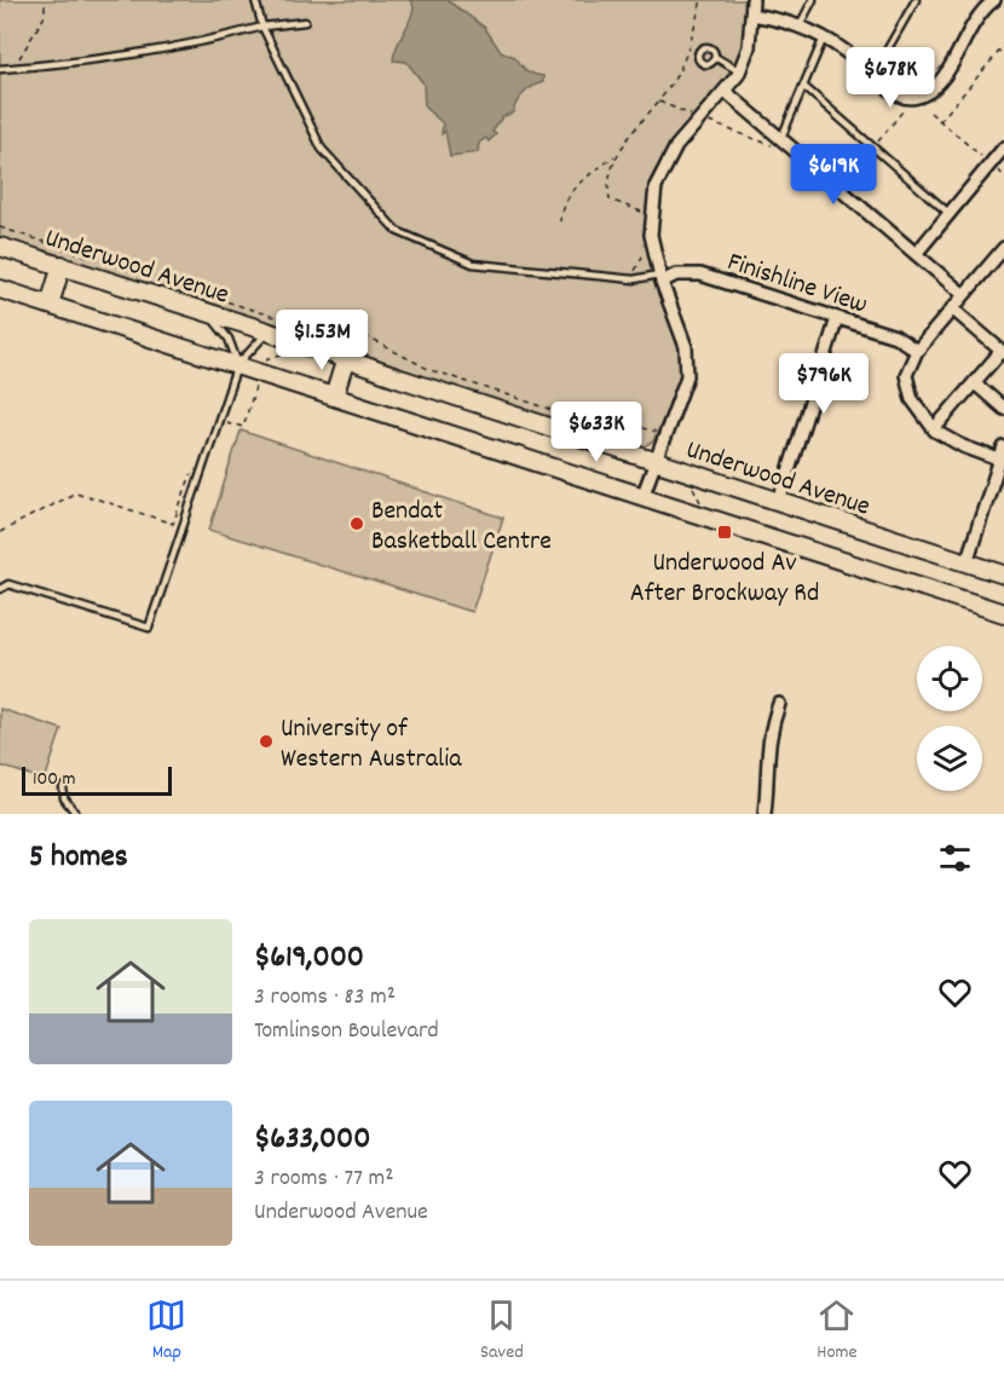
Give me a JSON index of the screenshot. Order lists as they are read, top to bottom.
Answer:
{
  "streets": {
    "main road": ["Underwood Avenue"],
    "street": ["Finishline View"]
  },
  "places": {
    "other": ["Bendat Basketball Centre", "University of Western Australia"],
    "transit": ["Underwood Av After Brockway Rd"]
  },
  "scale_bar": "100 m",
  "page": {
    "price": [
      "$678K",
      "$619K",
      "$1.53M",
      "$796K",
      "$633K"
    ],
    "scale": "100 m",
    "heading": "5 homes",
    "list": [
      {
        "name": "$619,000",
        "note": "3 rooms · 83 m² · Tomlinson Boulevard"
      },
      {
        "name": "$633,000",
        "note": "3 rooms · 77 m² · Underwood Avenue"
      }
    ],
    "tabs": ["Map", "Saved", "Home"]
  }
}
